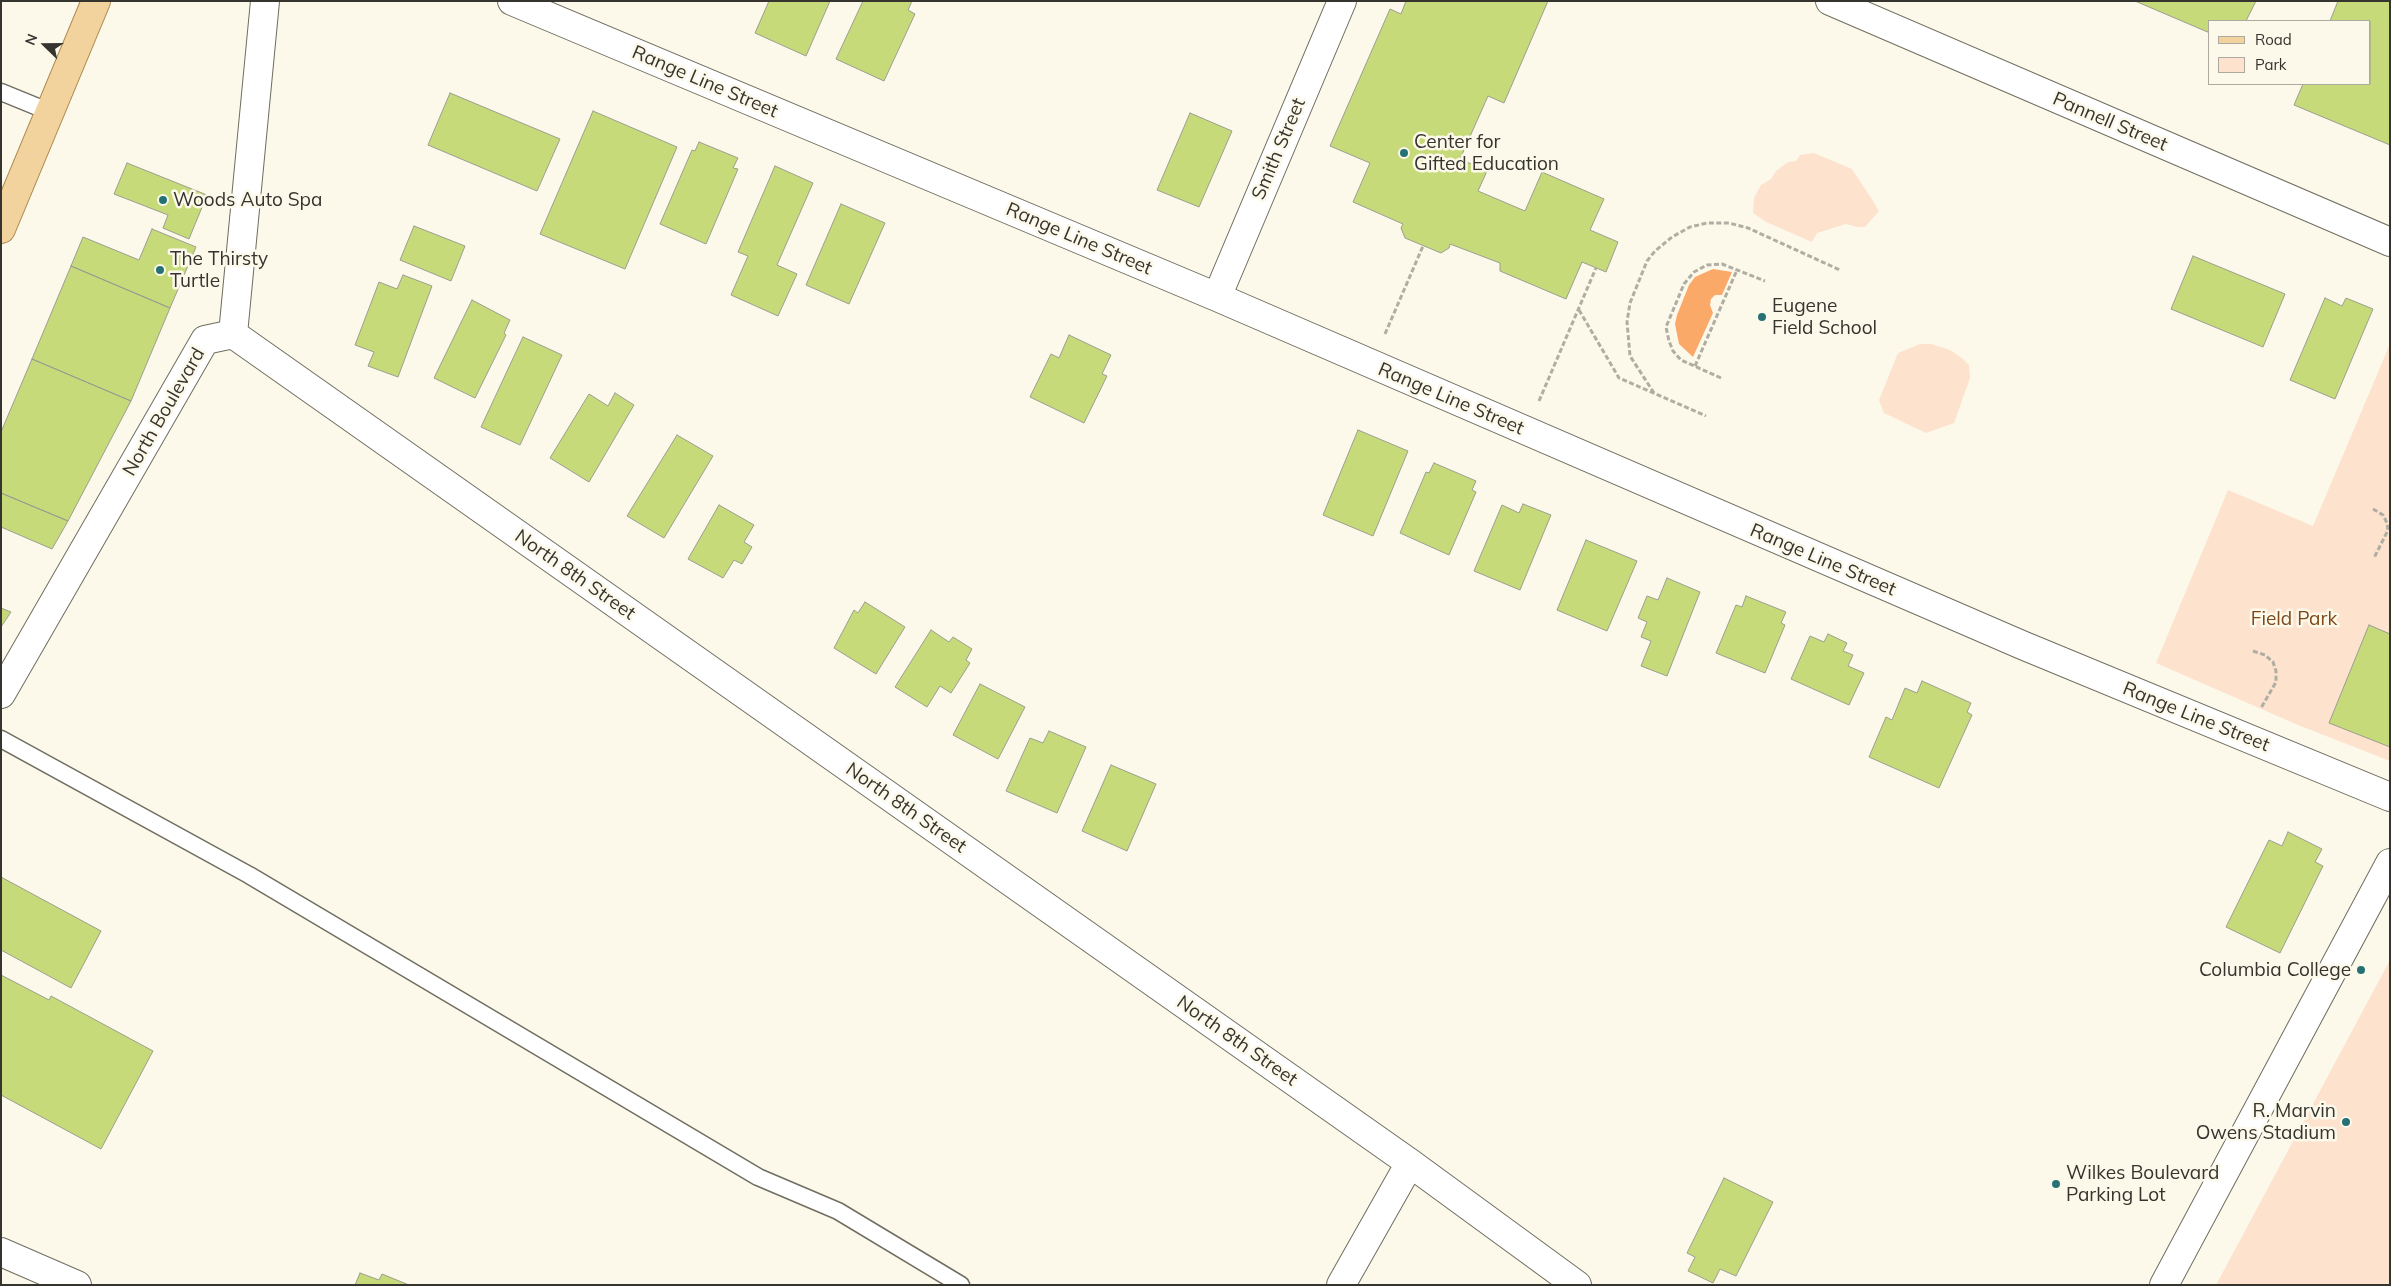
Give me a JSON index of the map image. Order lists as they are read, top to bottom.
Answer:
{
  "streets": {
    "street": [
      "Range Line Street",
      "Pannell Street",
      "Smith Street",
      "North Boulevard",
      "North 8th Street"
    ]
  },
  "crossings": [
    ["Range Line Street", "Smith Street"],
    ["North Boulevard", "North 8th Street"]
  ],
  "parks": ["Field Park"],
  "places": [
    "Center for Gifted Education",
    "Woods Auto Spa",
    "The Thirsty Turtle",
    "Eugene Field School",
    "Columbia College",
    "R. Marvin Owens Stadium",
    "Wilkes Boulevard Parking Lot"
  ],
  "legend": ["Road", "Park"],
  "north": "left"
}
